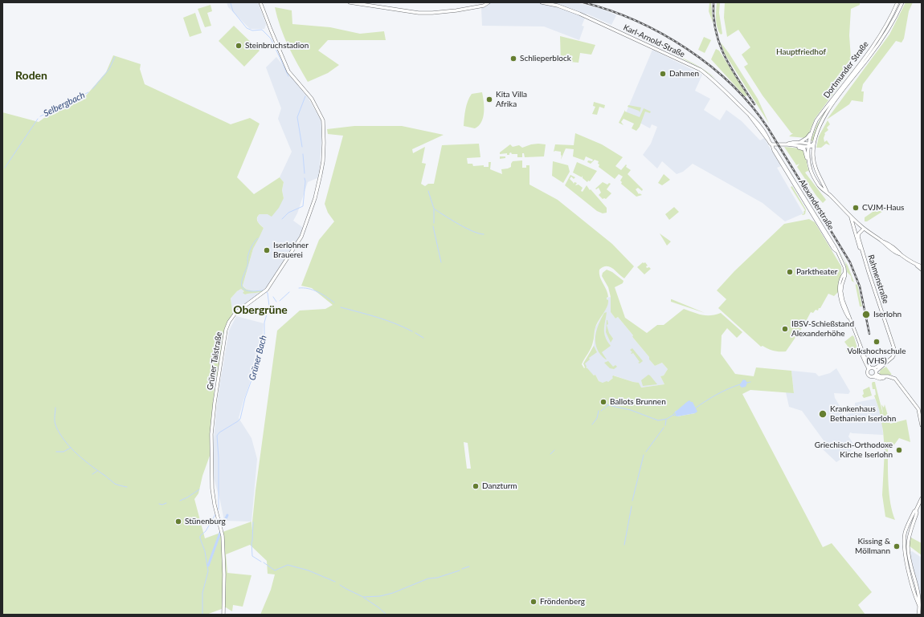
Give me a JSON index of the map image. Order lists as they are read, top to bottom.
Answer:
{
  "streets": {
    "main road": [
      "Karl-Arnold-Straße",
      "Dortmunder Straße",
      "Rahmenstraße",
      "Grüner Talstraße"
    ],
    "street": ["Alexanderstraße"]
  },
  "districts": ["Roden", "Obergrüne"],
  "water": ["Selbergbach", "Grüner Bach"],
  "parks": ["Hauptfriedhof"],
  "places": [
    "Steinbruchstadion",
    "Schlieperblock",
    "Dahmen",
    "Kita Villa Afrika",
    "CVJM-Haus",
    "Iserlohner Brauerei",
    "Parktheater",
    "Iserlohn",
    "IBSV-Schießstand Alexanderhöhe",
    "Volkshochschule (VHS)",
    "Ballots Brunnen",
    "Krankenhaus Bethanien Iserlohn",
    "Griechisch-Orthodoxe Kirche Iserlohn",
    "Danzturm",
    "Stünenburg",
    "Kissing & Möllmann",
    "Fröndenberg"
  ]
}
